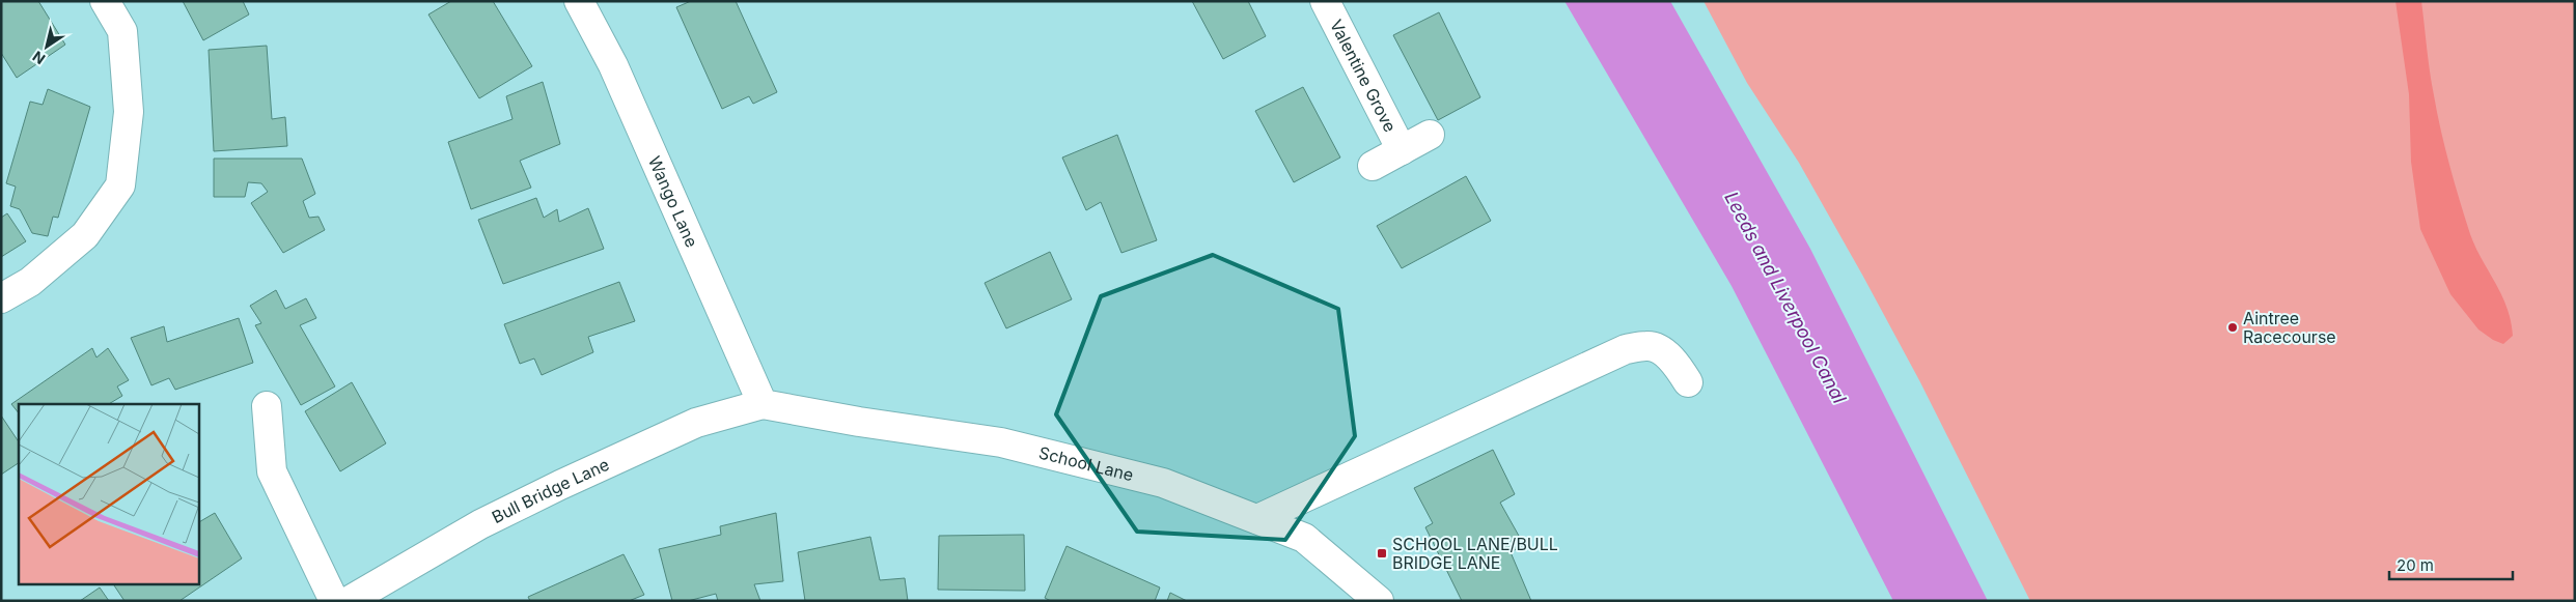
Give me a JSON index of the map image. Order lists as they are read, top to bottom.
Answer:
{
  "streets": {
    "main road": [
      "Valentine Grove",
      "Wango Lane",
      "School Lane",
      "Bull Bridge Lane"
    ]
  },
  "crossings": [
    ["Wango Lane", "School Lane"],
    ["Wango Lane", "Bull Bridge Lane"],
    ["School Lane", "Bull Bridge Lane"]
  ],
  "water": ["Leeds and Liverpool Canal"],
  "places": {
    "other": ["Aintree Racecourse"],
    "transit": ["SCHOOL LANE/BULL BRIDGE LANE"]
  },
  "scale_bar": "20 m",
  "north": "bottom left"
}
